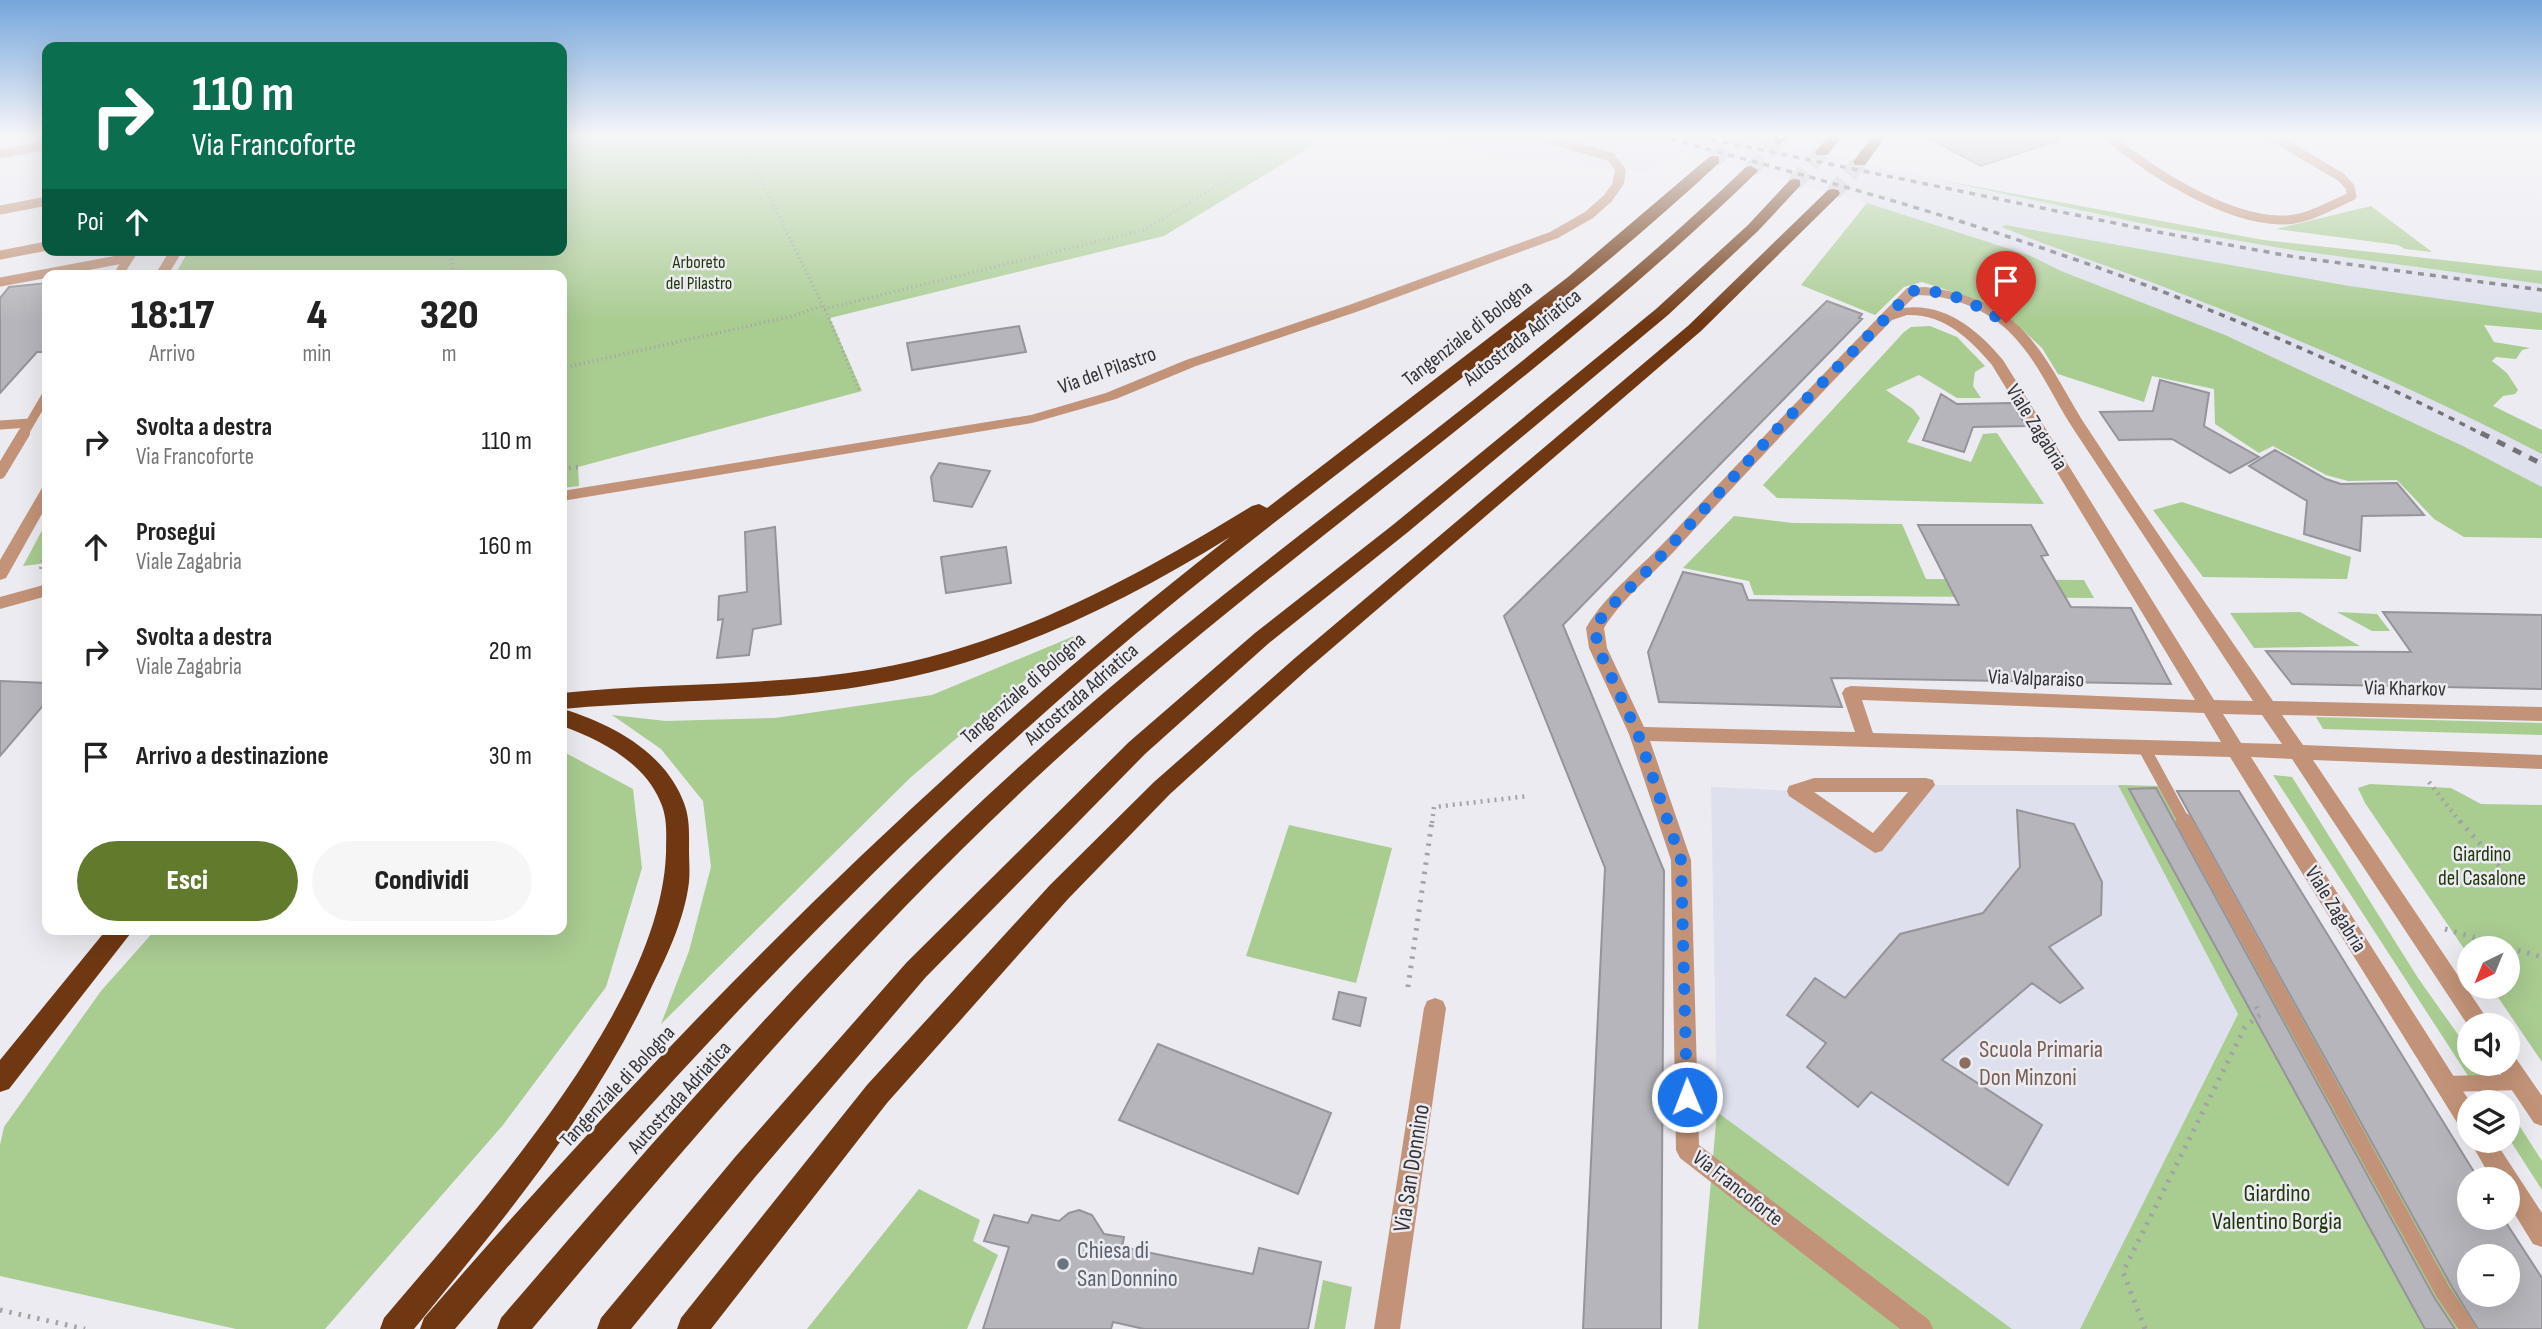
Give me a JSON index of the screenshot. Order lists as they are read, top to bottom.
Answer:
{
  "streets": {
    "highway": ["Tangenziale di Bologna", "Autostrada Adriatica"],
    "street": [
      "Via del Pilastro",
      "Viale Zagabria",
      "Via Valparaiso",
      "Via Kharkov",
      "Via San Donnino",
      "Via Francoforte"
    ]
  },
  "crossings": [
    ["Viale Zagabria", "Via Valparaiso"],
    ["Viale Zagabria", "Via Kharkov"],
    ["Viale Zagabria", "Via Francoforte"],
    ["Via Valparaiso", "Via Kharkov"]
  ],
  "parks": ["Arboreto del Pilastro", "Giardino del Casalone", "Giardino Valentino Borgia"],
  "places": ["Scuola Primaria Don Minzoni", "Chiesa di San Donnino"],
  "north": "bottom left",
  "page": {
    "turn": ["110 m", "Via Francoforte"],
    "then": "Poi",
    "eta": [
      "18:17",
      "Arrivo",
      "4",
      "min",
      "320",
      "m"
    ],
    "list": [
      {
        "name": "Svolta a destra",
        "note": "Via Francoforte",
        "value": "110 m"
      },
      {
        "name": "Prosegui",
        "note": "Viale Zagabria",
        "value": "160 m"
      },
      {
        "name": "Svolta a destra",
        "note": "Viale Zagabria",
        "value": "20 m"
      },
      {
        "name": "Arrivo a destinazione",
        "value": "30 m"
      }
    ],
    "buttons": ["Esci", "Condividi"],
    "map_buttons": ["+", "−"]
  }
}
